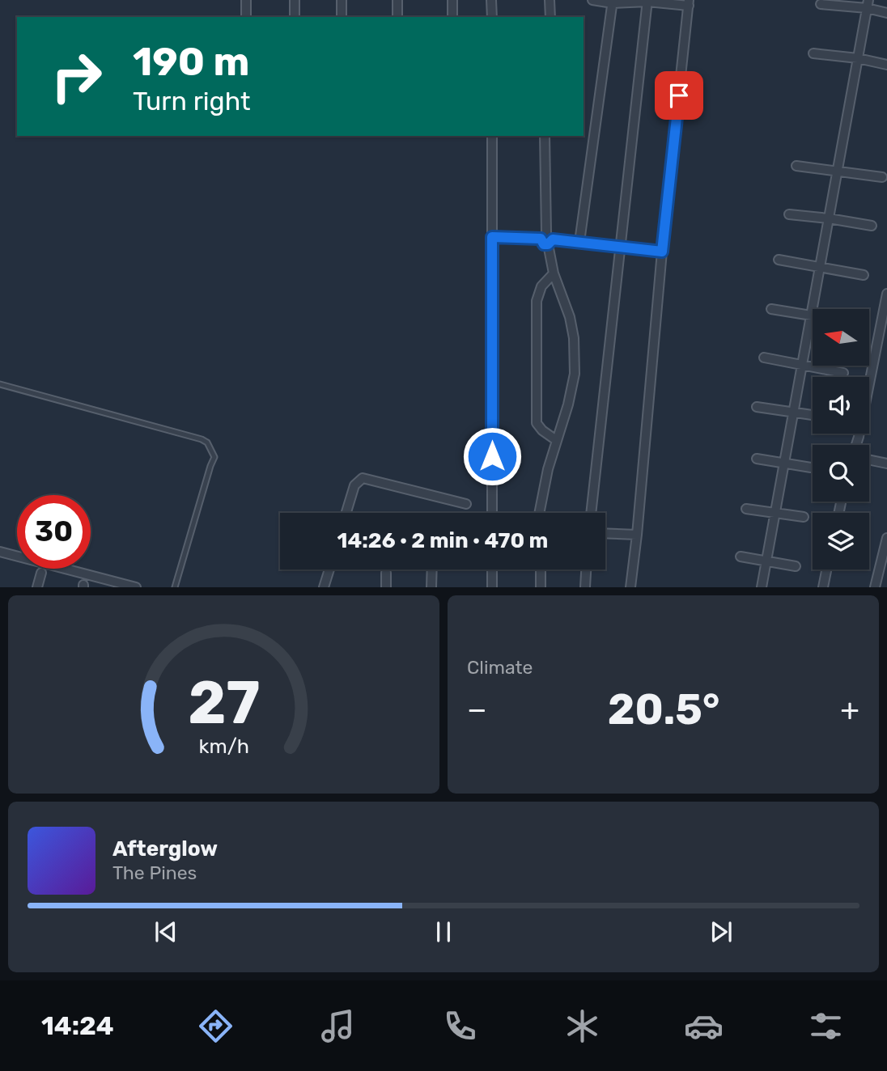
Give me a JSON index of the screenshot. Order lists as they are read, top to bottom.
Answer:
{
  "north": "left",
  "page": {
    "turn": ["190 m", "Turn right"],
    "limit": "30",
    "trip": "14:26 · 2 min · 470 m",
    "tile": "Climate",
    "heat": ["−", "20.5°", "+"],
    "song": ["Afterglow", "The Pines"],
    "tabs": "14:24",
    "gauge": ["27", "km/h"]
  }
}
